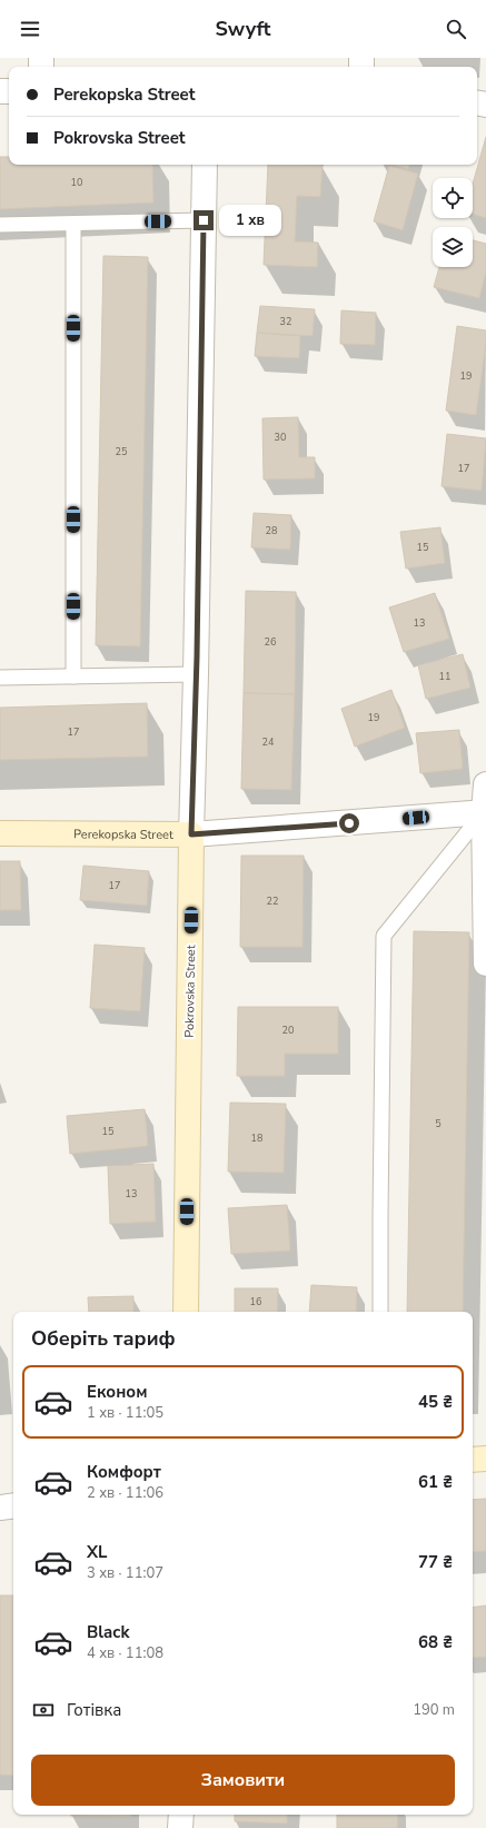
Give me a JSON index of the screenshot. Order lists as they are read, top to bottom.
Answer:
{
  "streets": {
    "street": ["Perekopska Street", "Pokrovska Street"]
  },
  "crossings": [
    ["Perekopska Street", "Pokrovska Street"]
  ],
  "house_numbers": [
    "10",
    "32",
    "19",
    "30",
    "25",
    "17",
    "28",
    "15",
    "13",
    "26",
    "11",
    "19",
    "17",
    "24",
    "17",
    "22",
    "20",
    "5",
    "15",
    "18",
    "13",
    "16"
  ],
  "page": {
    "header": "Swyft",
    "banner": ["Perekopska Street", "Pokrovska Street"],
    "bubble": "1 хв",
    "heading": "Оберіть тариф",
    "list": [
      {
        "name": "Економ",
        "note": "1 хв · 11:05",
        "value": "45 ₴"
      },
      {
        "name": "Комфорт",
        "note": "2 хв · 11:06",
        "value": "61 ₴"
      },
      {
        "name": "XL",
        "note": "3 хв · 11:07",
        "value": "77 ₴"
      },
      {
        "name": "Black",
        "note": "4 хв · 11:08",
        "value": "68 ₴"
      }
    ],
    "pay": ["Готівка", "190 m"],
    "buttons": "Замовити"
  }
}
